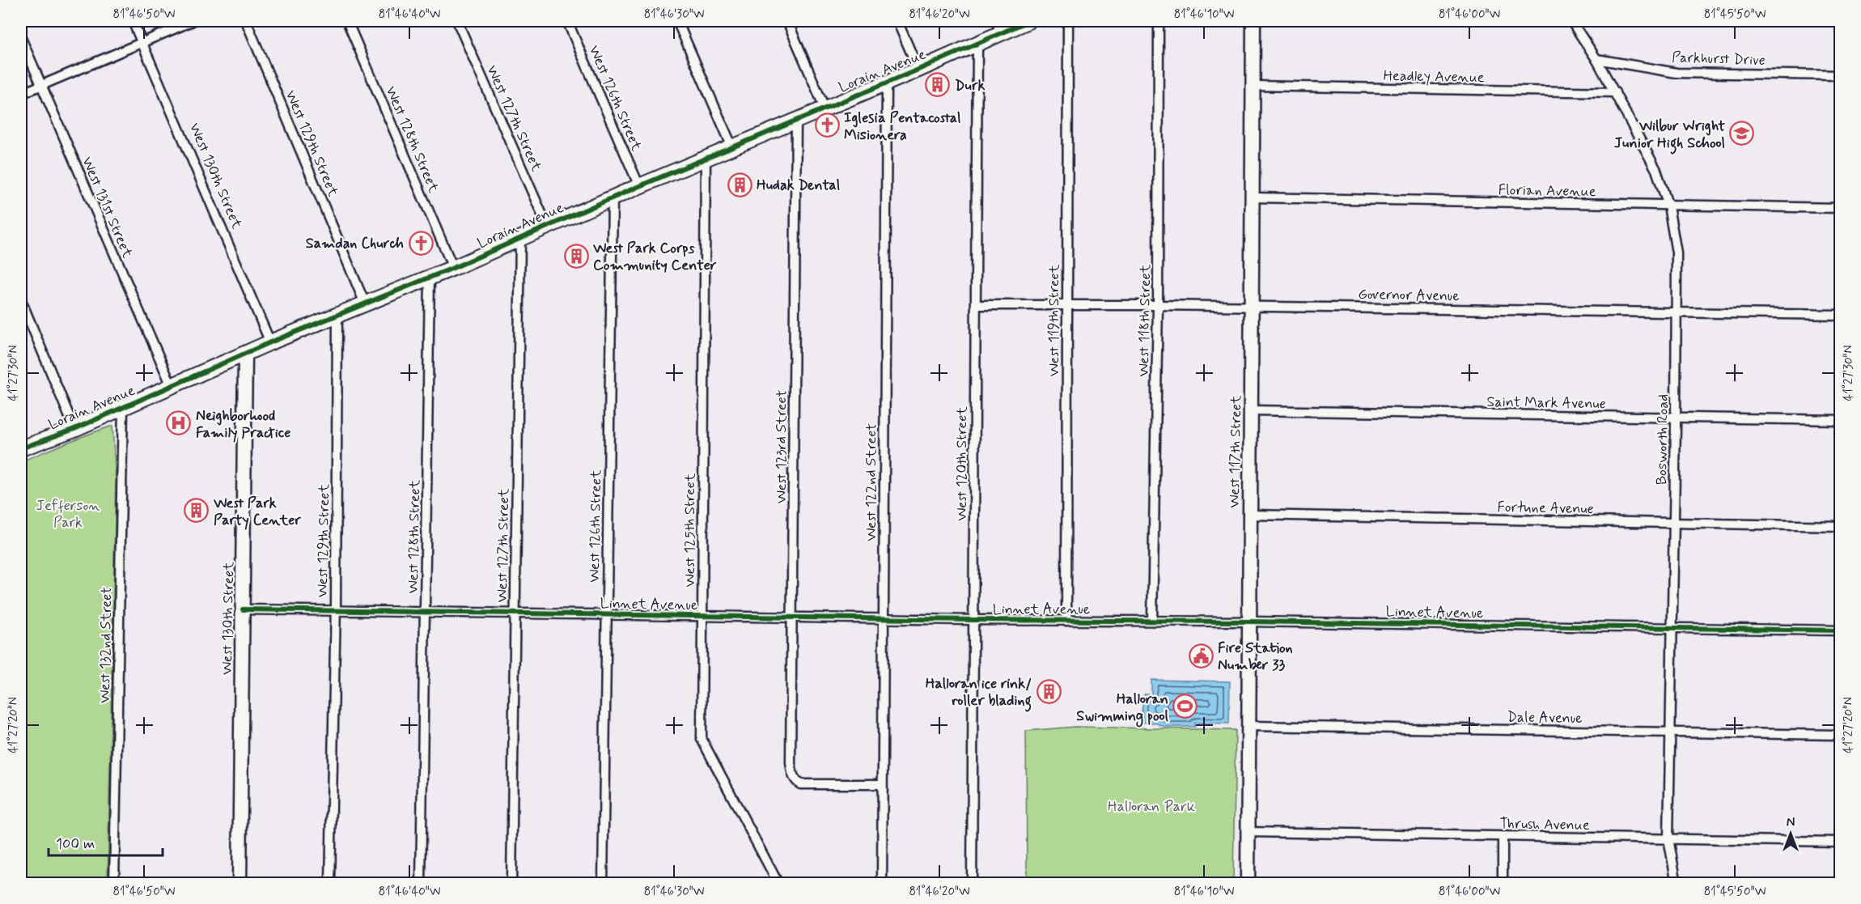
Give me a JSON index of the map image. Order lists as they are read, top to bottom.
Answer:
{
  "streets": {
    "main road": ["Lorain Avenue", "West 130th Street", "West 117th Street"],
    "street": [
      "Parkhurst Drive",
      "Headley Avenue",
      "West 126th Street",
      "West 127th Street",
      "West 128th Street",
      "West 129th Street",
      "Florian Avenue",
      "West 131st Street",
      "Governor Avenue",
      "West 119th Street",
      "West 118th Street",
      "Saint Mark Avenue",
      "Bosworth Road",
      "West 123rd Street",
      "West 120th Street",
      "West 122nd Street",
      "Fortune Avenue",
      "West 125th Street",
      "Linnet Avenue",
      "West 132nd Street",
      "Dale Avenue",
      "Thrush Avenue"
    ]
  },
  "crossings": [
    ["Parkhurst Drive", "Bosworth Road"],
    ["Lorain Avenue", "West 126th Street"],
    ["Lorain Avenue", "West 127th Street"],
    ["Lorain Avenue", "West 128th Street"],
    ["Lorain Avenue", "West 129th Street"],
    ["Lorain Avenue", "West 130th Street"],
    ["Lorain Avenue", "West 131st Street"],
    ["Lorain Avenue", "West 123rd Street"],
    ["Lorain Avenue", "West 120th Street"],
    ["Lorain Avenue", "West 122nd Street"],
    ["Lorain Avenue", "West 125th Street"],
    ["Lorain Avenue", "West 132nd Street"],
    ["Headley Avenue", "Bosworth Road"],
    ["Headley Avenue", "West 117th Street"],
    ["West 126th Street", "Linnet Avenue"],
    ["West 127th Street", "Linnet Avenue"],
    ["West 128th Street", "Linnet Avenue"],
    ["West 129th Street", "Linnet Avenue"],
    ["West 130th Street", "Linnet Avenue"],
    ["Florian Avenue", "Bosworth Road"],
    ["Florian Avenue", "West 117th Street"],
    ["Governor Avenue", "West 119th Street"],
    ["Governor Avenue", "West 118th Street"],
    ["Governor Avenue", "Bosworth Road"],
    ["Governor Avenue", "West 117th Street"],
    ["Governor Avenue", "West 120th Street"],
    ["West 119th Street", "Linnet Avenue"],
    ["West 118th Street", "Linnet Avenue"],
    ["Saint Mark Avenue", "Bosworth Road"],
    ["Saint Mark Avenue", "West 117th Street"],
    ["Bosworth Road", "Fortune Avenue"],
    ["Bosworth Road", "Linnet Avenue"],
    ["Bosworth Road", "Dale Avenue"],
    ["Bosworth Road", "Thrush Avenue"],
    ["West 123rd Street", "West 122nd Street"],
    ["West 123rd Street", "Linnet Avenue"],
    ["West 117th Street", "Fortune Avenue"],
    ["West 117th Street", "Linnet Avenue"],
    ["West 117th Street", "Dale Avenue"],
    ["West 117th Street", "Thrush Avenue"],
    ["West 120th Street", "Linnet Avenue"],
    ["West 122nd Street", "Linnet Avenue"],
    ["West 125th Street", "Linnet Avenue"]
  ],
  "parks": ["Jefferson Park", "Halloran Park"],
  "places": {
    "building": [
      "Durk",
      "Hudak Dental",
      "West Park Corps Community Center",
      "West Park Party Center",
      "Halloran ice rink/ roller blading"
    ],
    "church": ["Iglesia Pentacostal Misionera", "Samdan Church"],
    "school or university": ["Wilbur Wright Junior High School"],
    "hospital": ["Neighborhood Family Practice"],
    "public building": ["Fire Station Number 33"],
    "sports": ["Halloran Swimming pool"]
  },
  "scale_bar": "100 m",
  "north": "top",
  "coordinates": [
    "81°46'50\"W",
    "81°46'40\"W",
    "81°46'30\"W",
    "81°46'20\"W",
    "81°46'10\"W",
    "81°46'00\"W",
    "81°45'50\"W",
    "41°27'30\"N",
    "41°27'20\"N"
  ]
}
